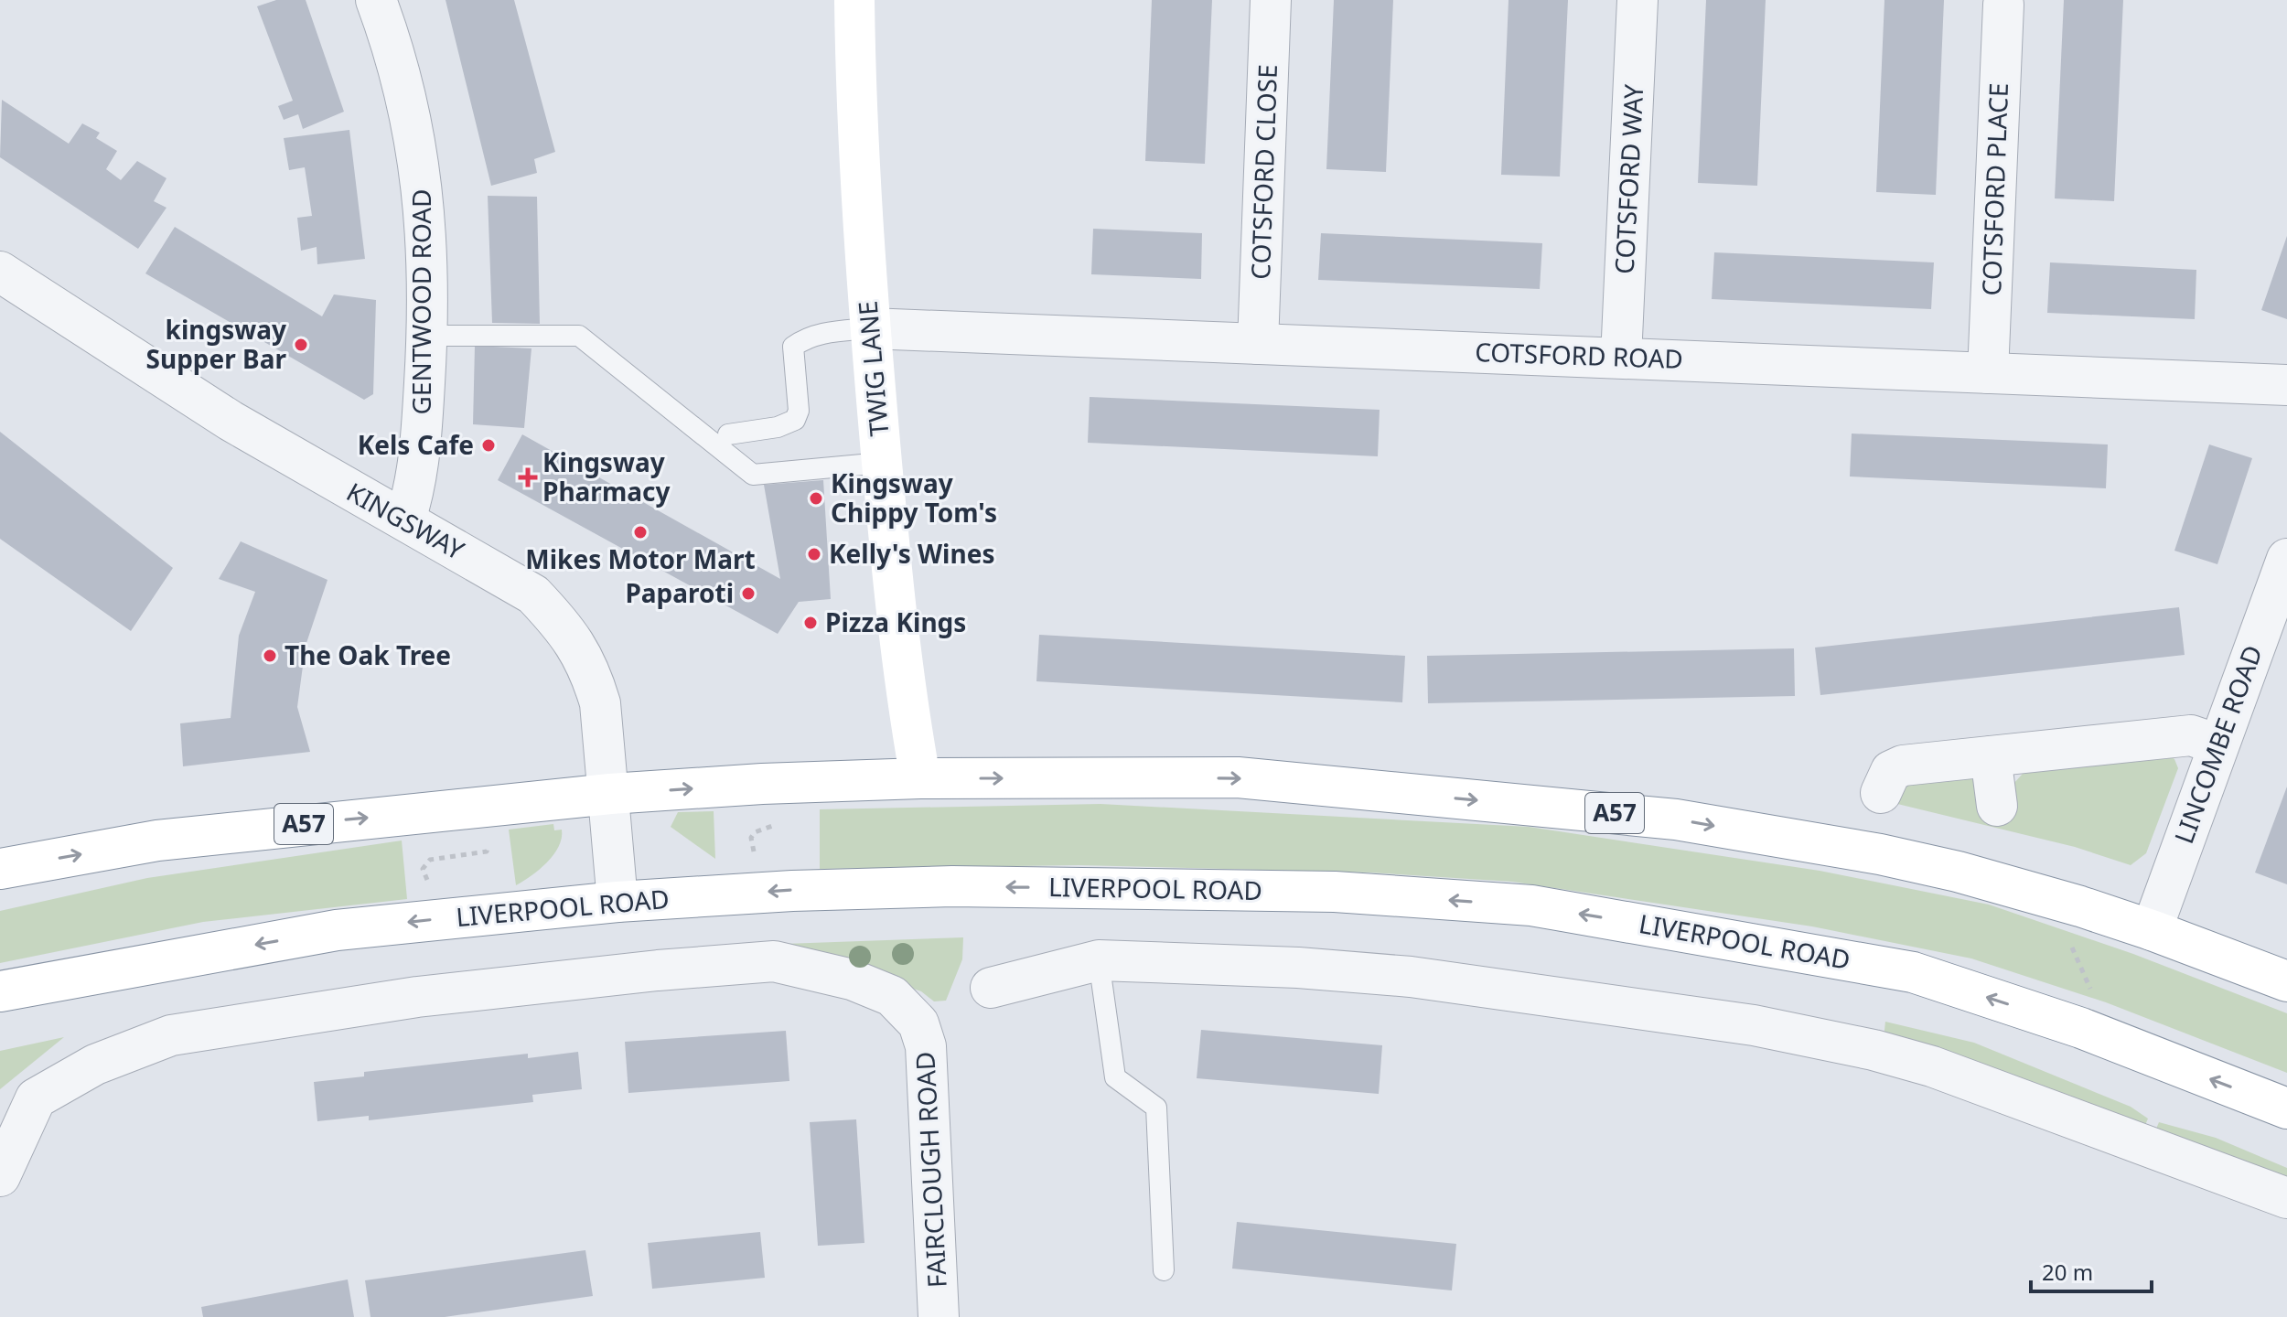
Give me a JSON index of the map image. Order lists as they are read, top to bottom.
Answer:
{
  "streets": {
    "main road": ["TWIG LANE", "A57", "LIVERPOOL ROAD"],
    "street": [
      "COTSFORD CLOSE",
      "COTSFORD WAY",
      "COTSFORD PLACE",
      "GENTWOOD ROAD",
      "COTSFORD ROAD",
      "KINGSWAY",
      "LINCOMBE ROAD",
      "FAIRCLOUGH ROAD"
    ]
  },
  "crossings": [
    ["COTSFORD CLOSE", "COTSFORD ROAD"],
    ["COTSFORD WAY", "COTSFORD ROAD"],
    ["COTSFORD PLACE", "COTSFORD ROAD"],
    ["GENTWOOD ROAD", "KINGSWAY"],
    ["COTSFORD ROAD", "TWIG LANE"],
    ["TWIG LANE", "A57"],
    ["KINGSWAY", "A57"],
    ["KINGSWAY", "LIVERPOOL ROAD"],
    ["LINCOMBE ROAD", "A57"]
  ],
  "places": {
    "other": [
      "kingsway Supper Bar",
      "Kels Cafe",
      "Kingsway Chippy Tom's",
      "Mikes Motor Mart",
      "Kelly's Wines",
      "Paparoti",
      "Pizza Kings",
      "The Oak Tree"
    ],
    "health": ["Kingsway Pharmacy"]
  },
  "scale_bar": "20 m"
}
